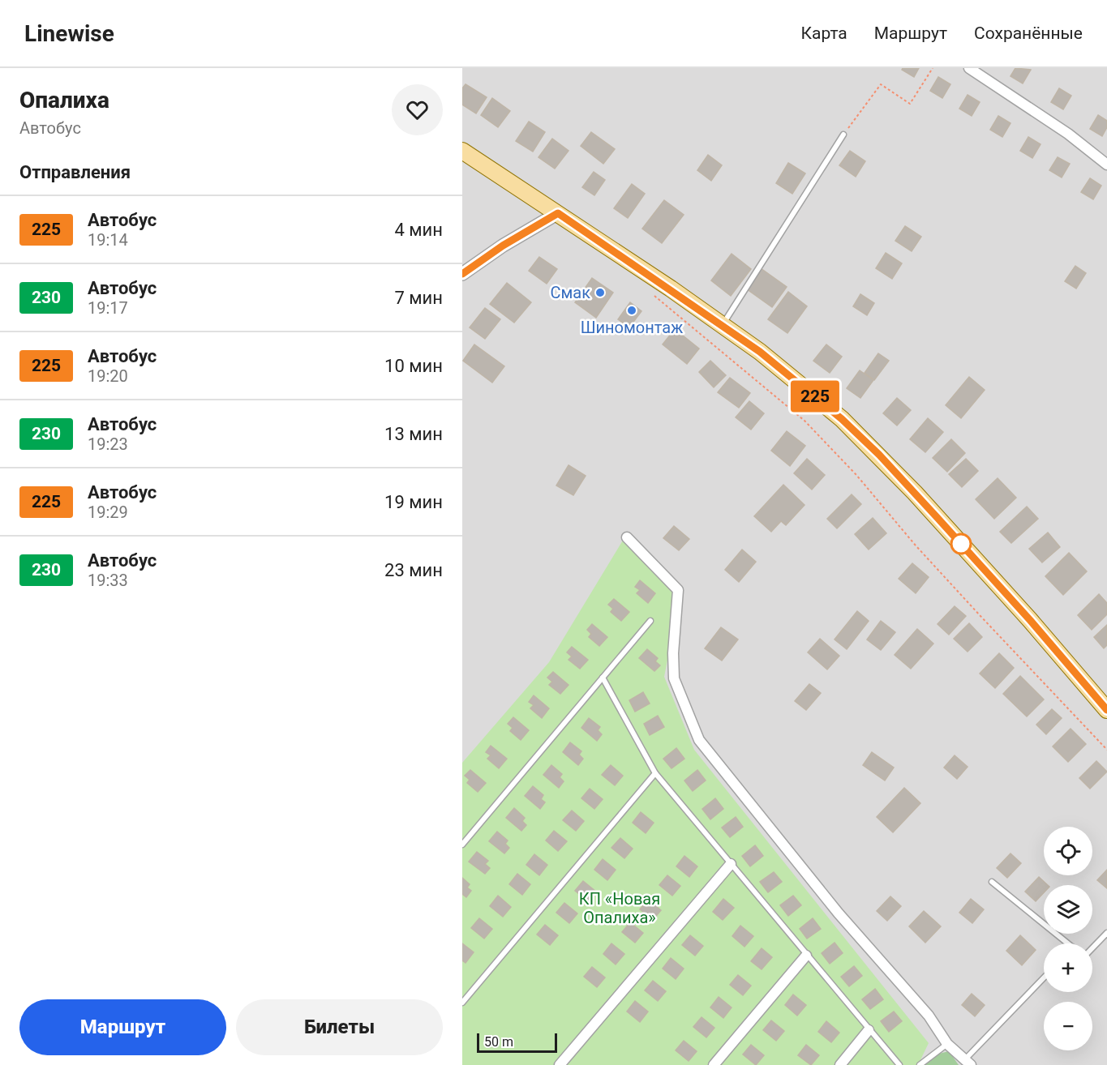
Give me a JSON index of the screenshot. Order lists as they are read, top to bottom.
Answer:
{
  "parks": ["КП «Новая Опалиха»"],
  "places": ["Смак", "Шиномонтаж"],
  "lines": ["bus line 225"],
  "scale_bar": "50 m",
  "page": {
    "header": "Linewise",
    "nav": ["Карта", "Маршрут", "Сохранённые"],
    "heading": [
      ["Опалиха", "Автобус"],
      "Отправления"
    ],
    "on_map": "225",
    "list": [
      {
        "mark": "225",
        "name": "Автобус",
        "note": "19:14",
        "value": "4 мин"
      },
      {
        "mark": "230",
        "name": "Автобус",
        "note": "19:17",
        "value": "7 мин"
      },
      {
        "mark": "225",
        "name": "Автобус",
        "note": "19:20",
        "value": "10 мин"
      },
      {
        "mark": "230",
        "name": "Автобус",
        "note": "19:23",
        "value": "13 мин"
      },
      {
        "mark": "225",
        "name": "Автобус",
        "note": "19:29",
        "value": "19 мин"
      },
      {
        "mark": "230",
        "name": "Автобус",
        "note": "19:33",
        "value": "23 мин"
      }
    ],
    "map_buttons": ["+", "−"],
    "buttons": ["Маршрут", "Билеты"],
    "scale": "50 m"
  }
}
